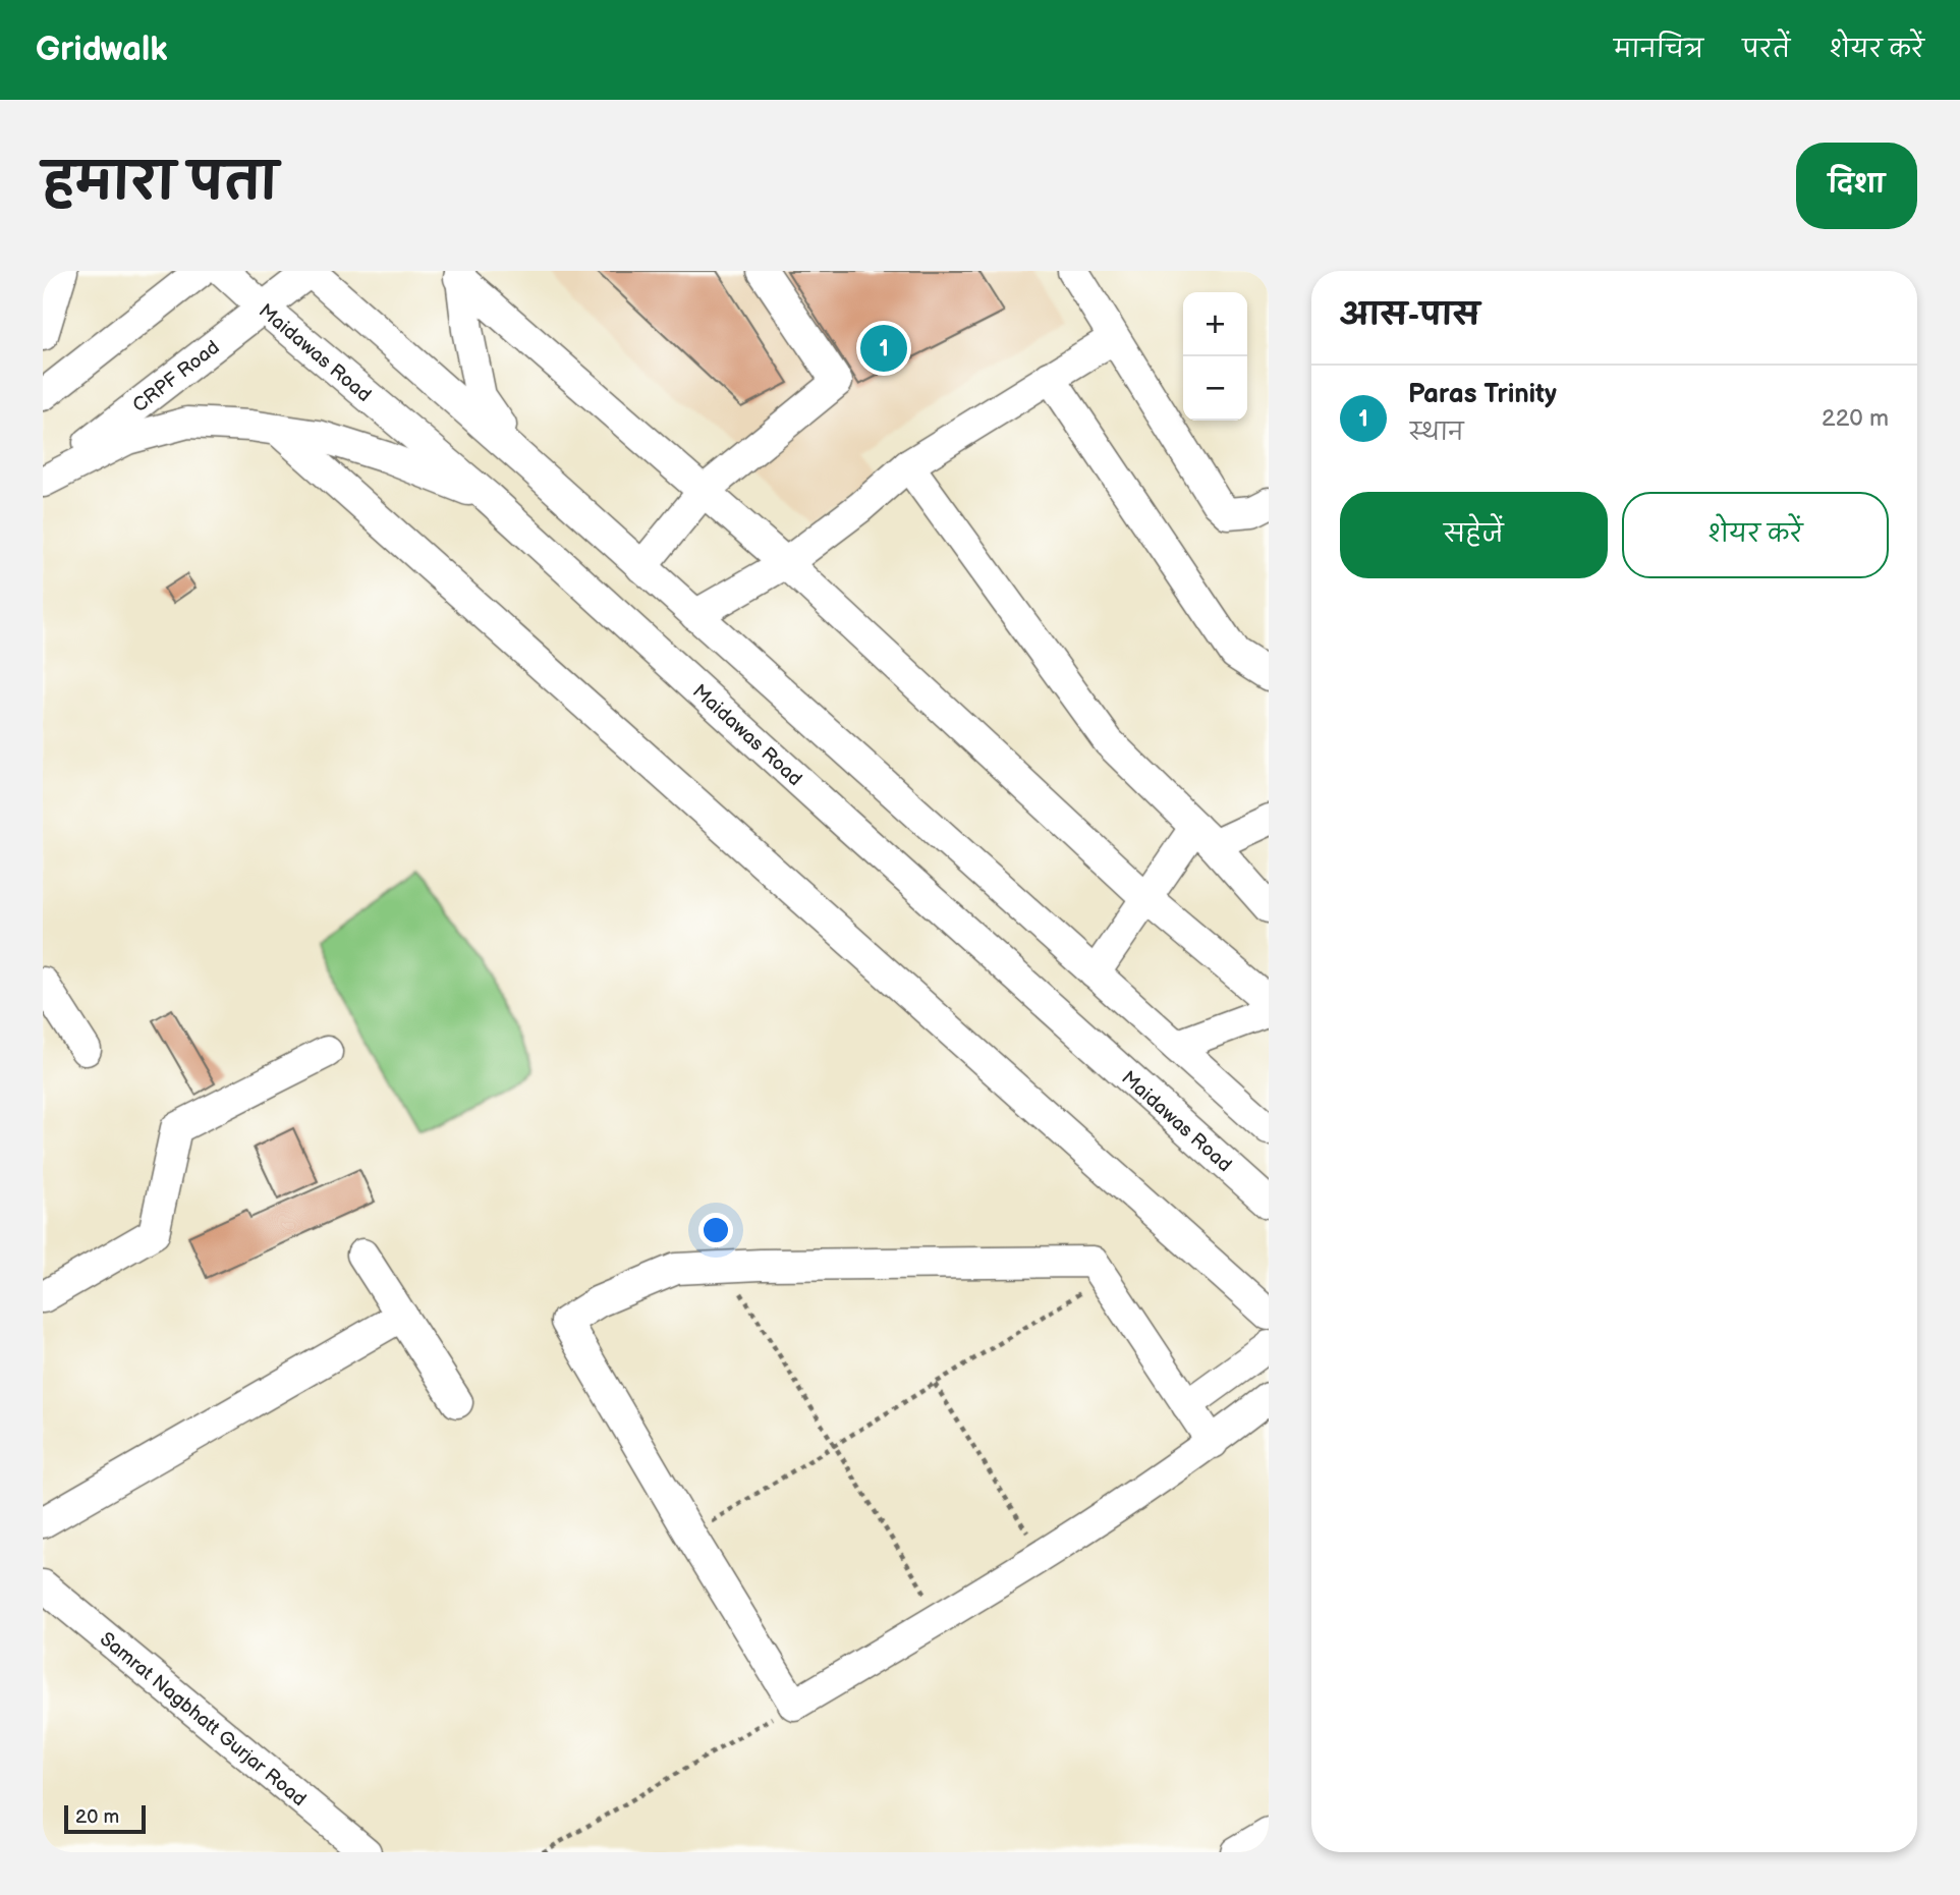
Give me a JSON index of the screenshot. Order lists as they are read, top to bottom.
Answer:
{
  "streets": {
    "street": ["Maidawas Road", "CRPF Road", "Samrat Nagbhatt Gurjar Road"]
  },
  "crossings": [
    ["Maidawas Road", "CRPF Road"]
  ],
  "scale_bar": "20 m",
  "page": {
    "header": "Gridwalk",
    "nav": ["मानचित्र", "परतें", "शेयर करें"],
    "title": "हमारा पता",
    "buttons": [
      "दिशा",
      ["सहेजें", "शेयर करें"]
    ],
    "heading": "आस-पास",
    "map_buttons": ["+", "−"],
    "pins": "1",
    "list": [
      {
        "mark": "1",
        "name": "Paras Trinity",
        "note": "स्थान",
        "value": "220 m"
      }
    ],
    "scale": "20 m"
  }
}
